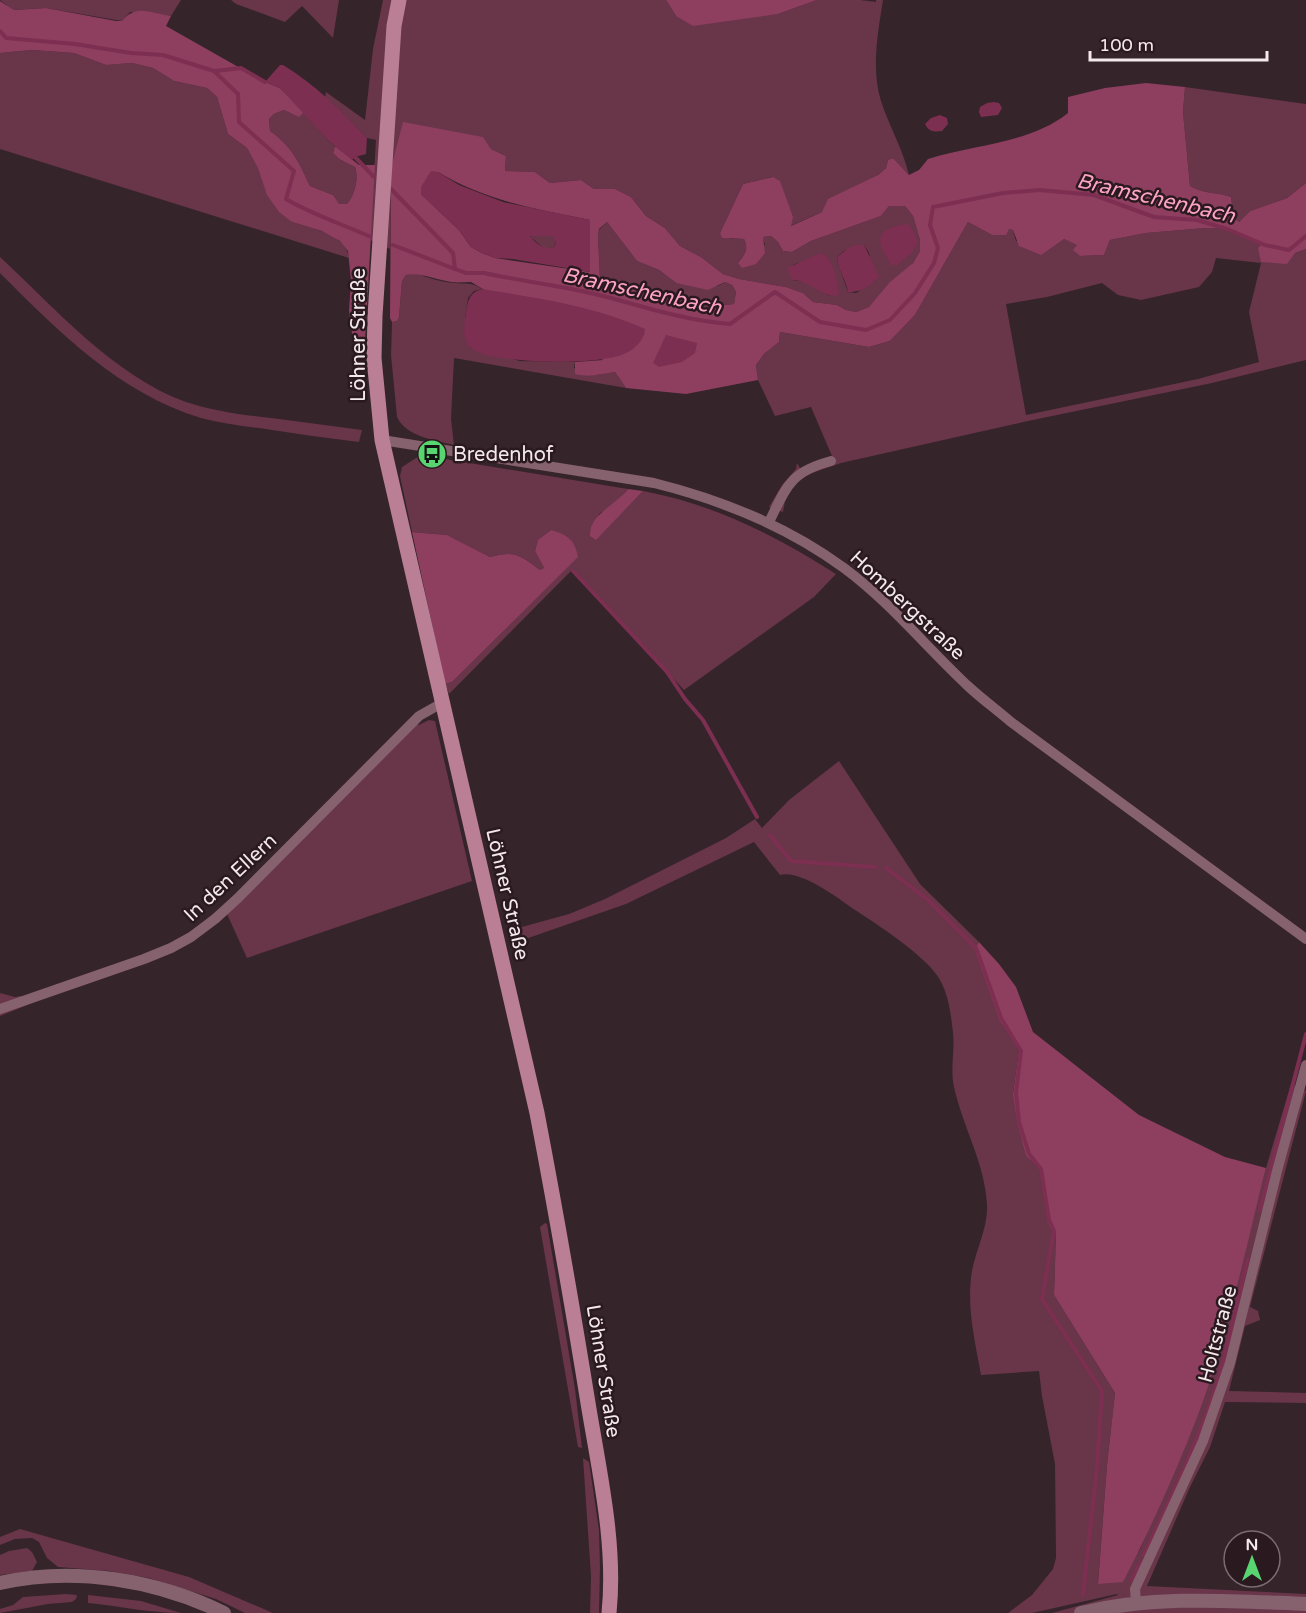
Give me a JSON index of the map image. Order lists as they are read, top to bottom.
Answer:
{
  "streets": {
    "main road": ["Löhner Straße"],
    "street": ["Hombergstraße", "In den Ellern", "Holtstraße"]
  },
  "crossings": [
    ["Löhner Straße", "Hombergstraße"],
    ["Löhner Straße", "In den Ellern"]
  ],
  "water": ["Bramschenbach"],
  "places": {
    "bus stop": ["Bredenhof"]
  },
  "scale_bar": "100 m",
  "north": "top"
}
